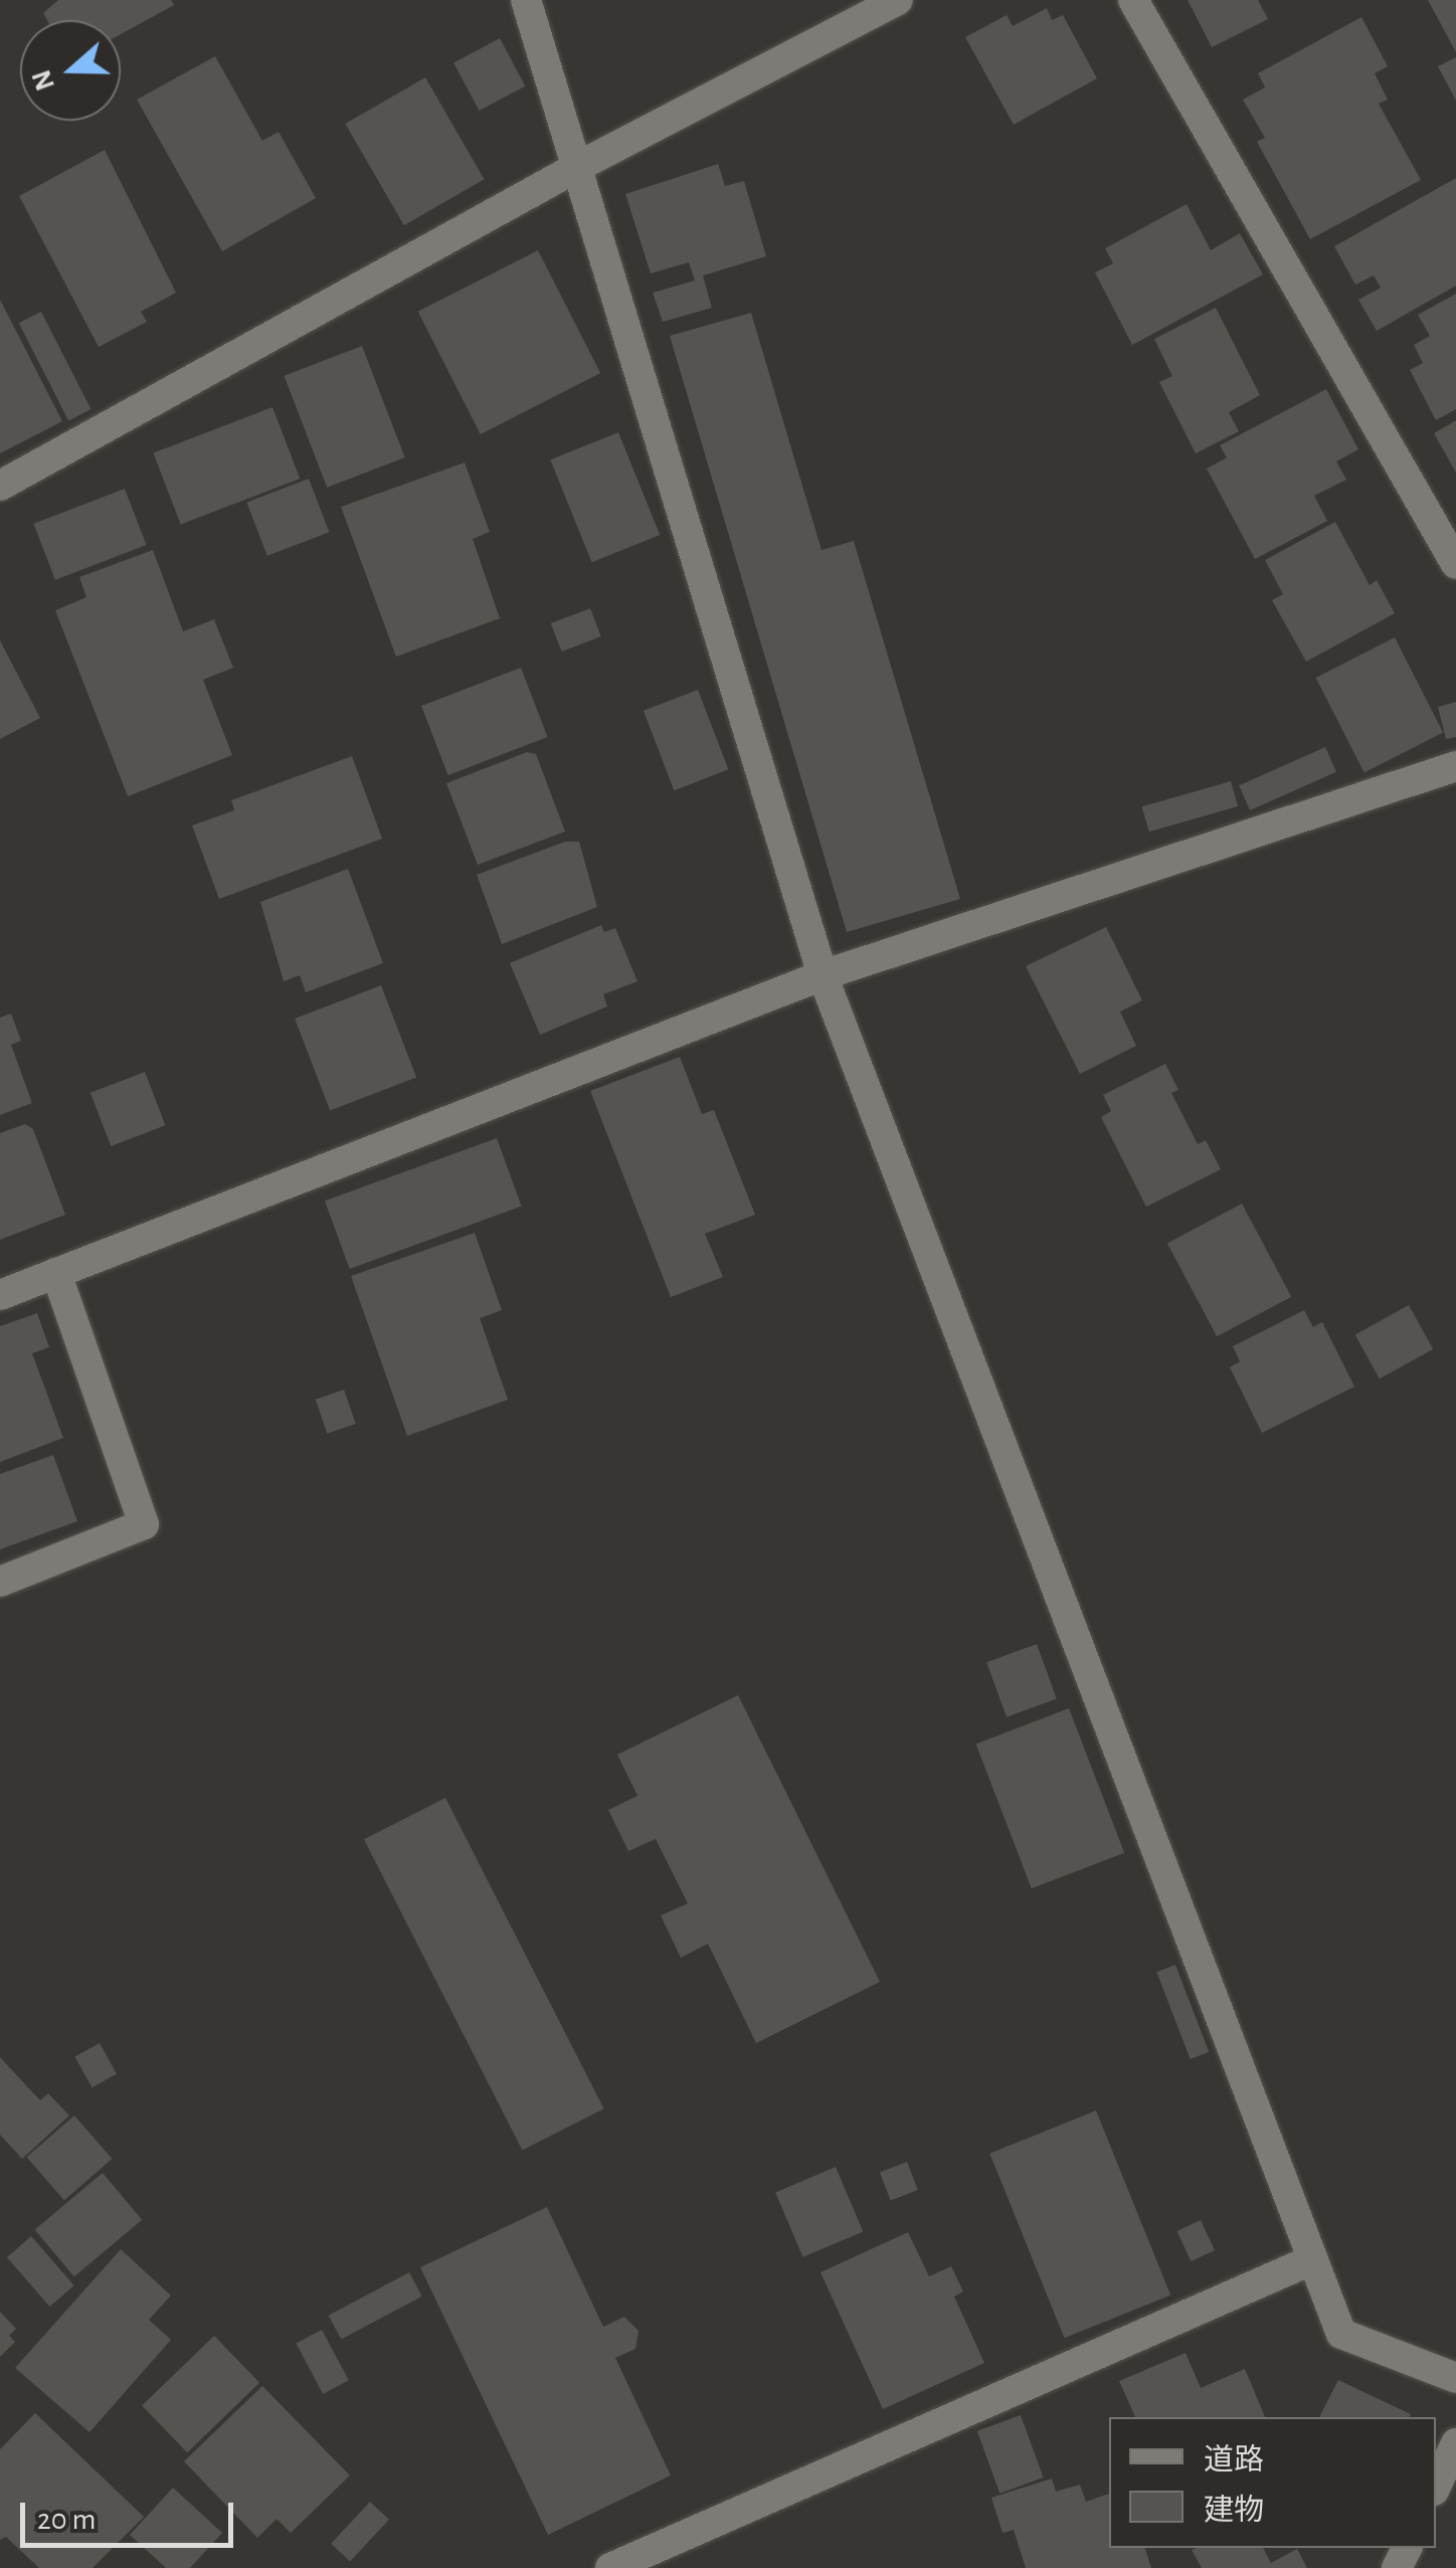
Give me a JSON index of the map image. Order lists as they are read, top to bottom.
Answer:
{
  "legend": ["道路", "建物"],
  "scale_bar": "20 m",
  "north": "left"
}
